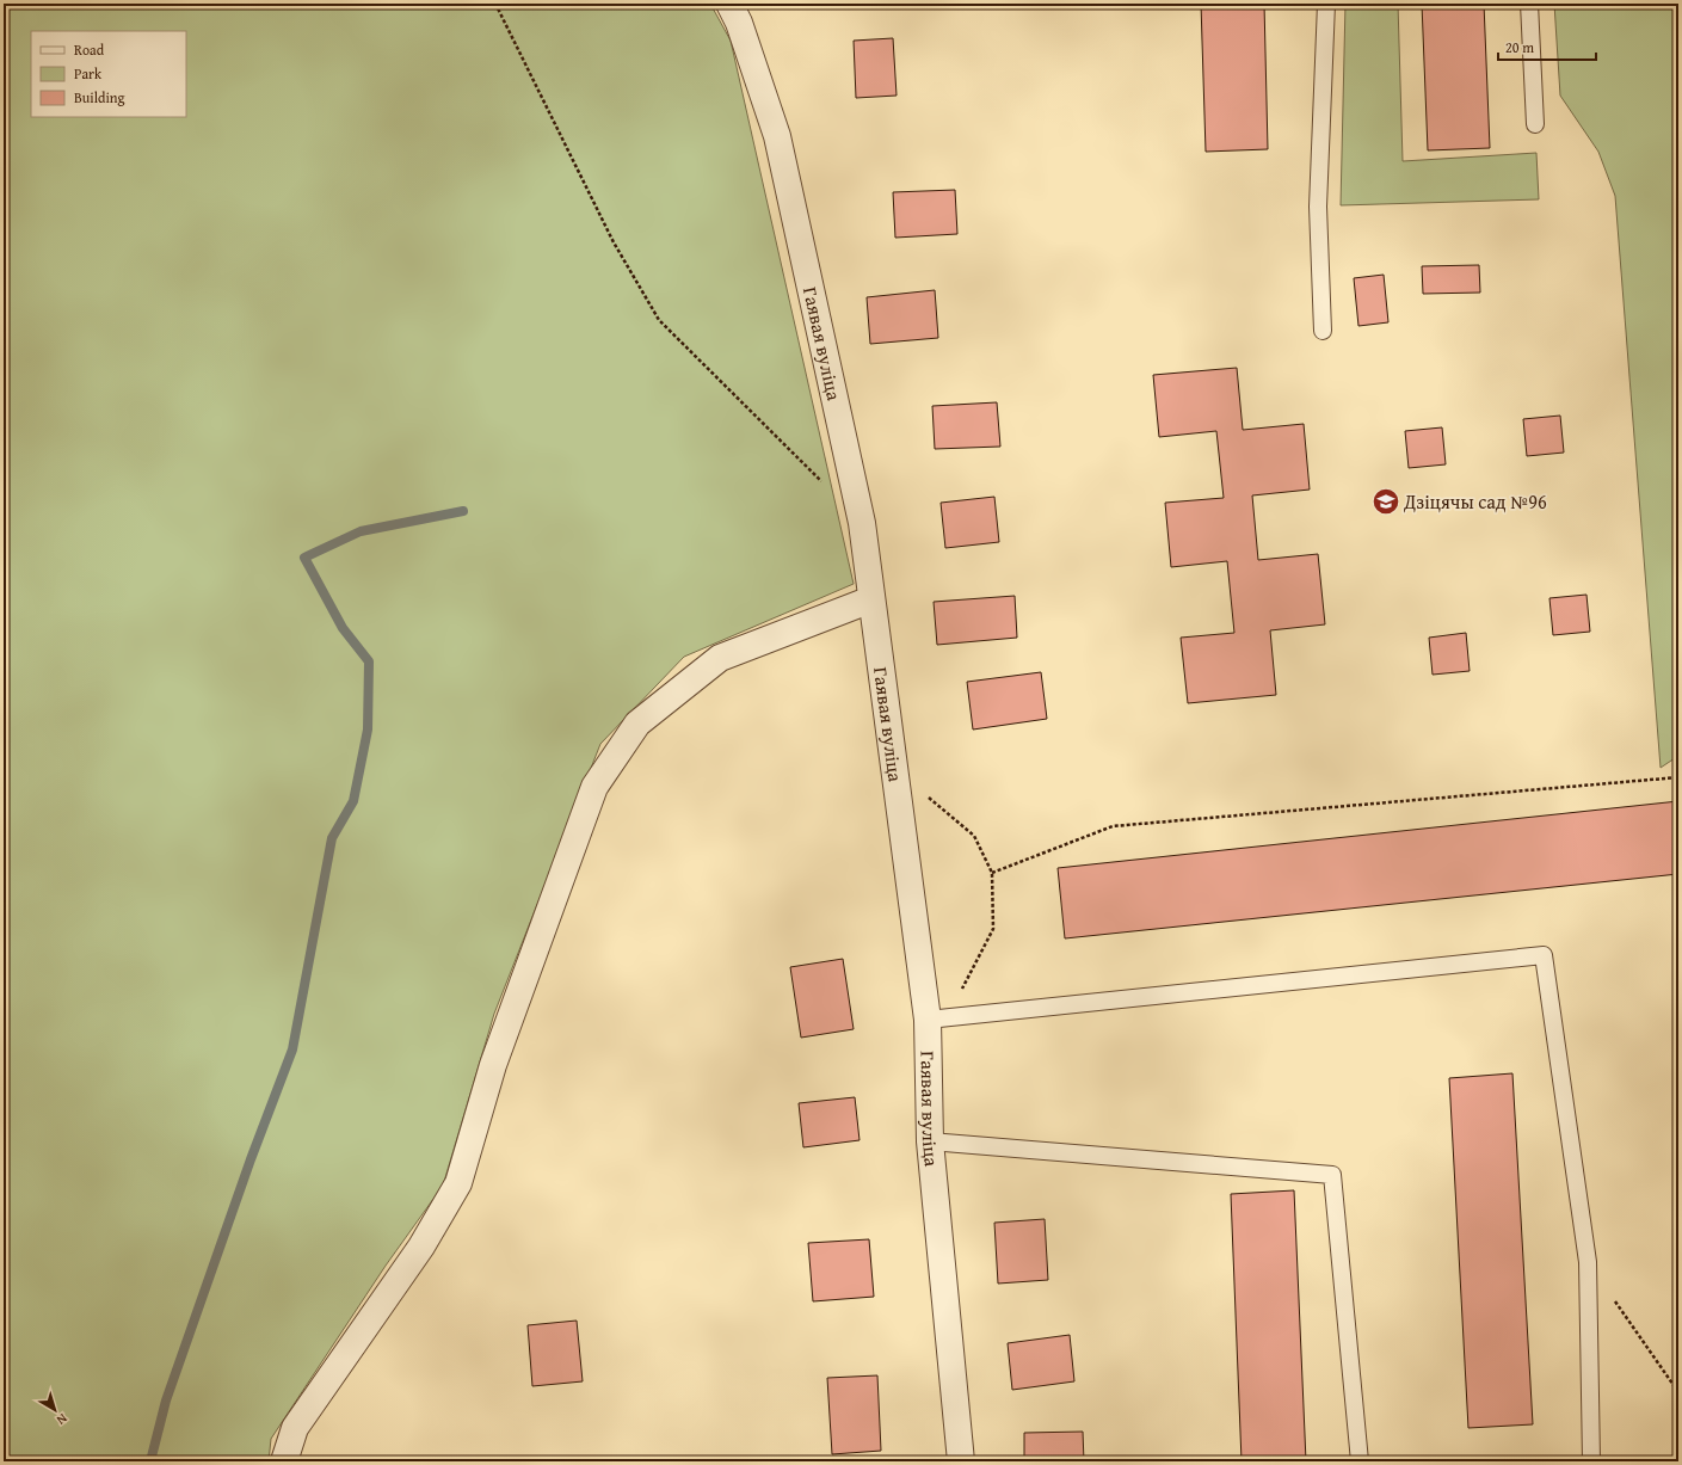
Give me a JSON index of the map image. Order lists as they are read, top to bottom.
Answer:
{
  "streets": {
    "street": ["Гаявая вуліца"]
  },
  "places": {
    "school or university": ["Дзіцячы сад №96"]
  },
  "legend": ["Road", "Park", "Building"],
  "scale_bar": "20 m",
  "north": "bottom right"
}
